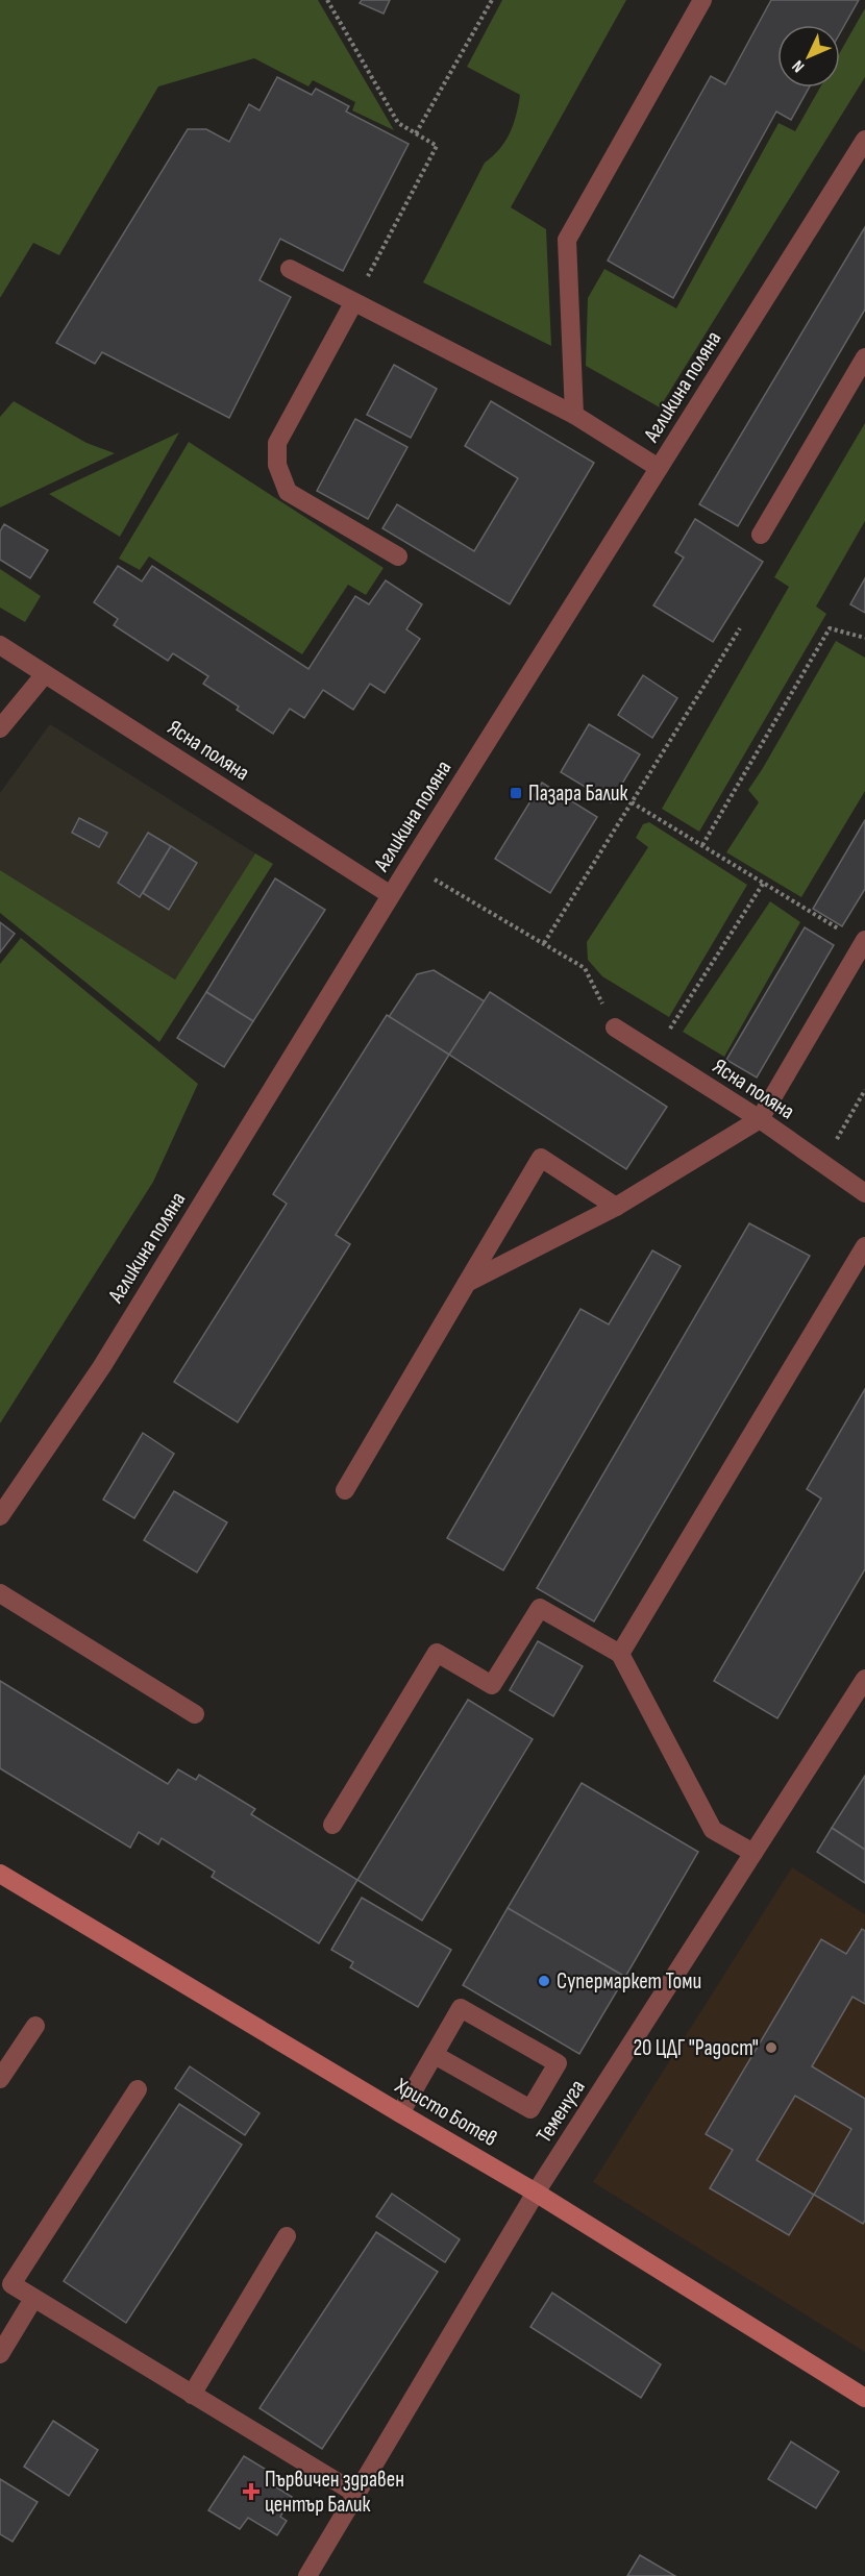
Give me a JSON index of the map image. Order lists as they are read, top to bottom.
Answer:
{
  "streets": {
    "street": [
      "Агликина поляна",
      "Ясна поляна",
      "Теменуга",
      "Христо Ботев"
    ]
  },
  "crossings": [
    ["Агликина поляна", "Ясна поляна"],
    ["Теменуга", "Христо Ботев"]
  ],
  "places": {
    "transit": ["Пазара Балик"],
    "other": ["Супермаркет Томи", "20 ЦДГ \"Радост\""],
    "health": ["Първичен здравен център Балик"]
  },
  "north": "bottom left"
}
